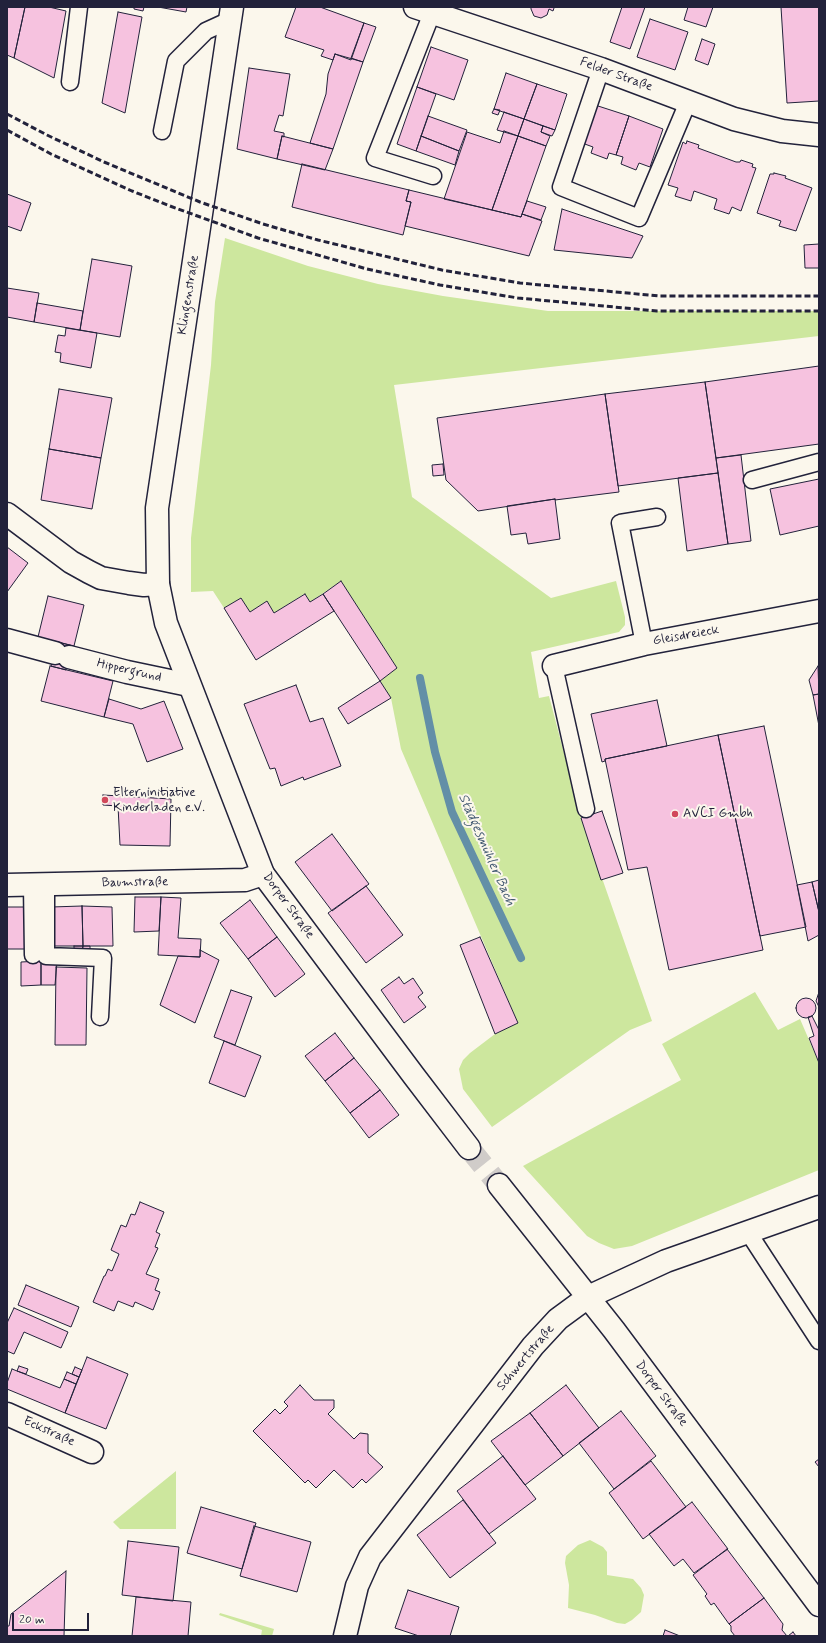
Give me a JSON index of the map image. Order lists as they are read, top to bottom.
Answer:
{
  "streets": {
    "street": [
      "Felder Straße",
      "Klingenstraße",
      "Gleisdreieck",
      "Hippergrund",
      "Baumstraße",
      "Dorper Straße",
      "Schwertstraße",
      "Eckstraße"
    ]
  },
  "crossings": [
    ["Klingenstraße", "Dorper Straße"],
    ["Hippergrund", "Dorper Straße"],
    ["Baumstraße", "Dorper Straße"],
    ["Dorper Straße", "Schwertstraße"]
  ],
  "water": ["Städgesmühler Bach"],
  "places": ["Elterninitiative Kinderladen e.V.", "AVCI Gmbh"],
  "scale_bar": "20 m"
}
